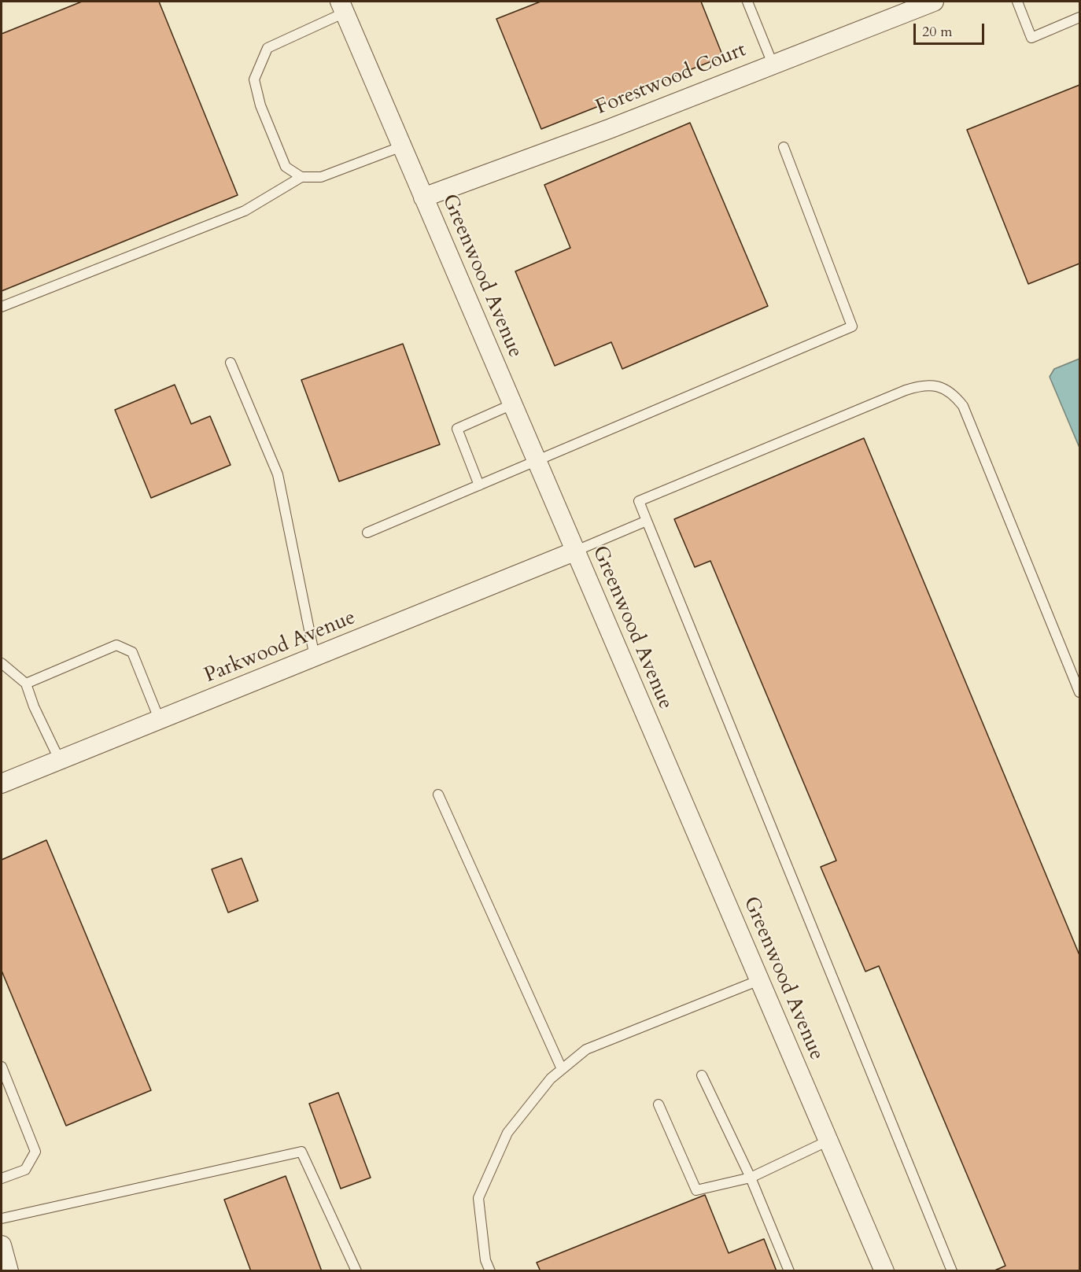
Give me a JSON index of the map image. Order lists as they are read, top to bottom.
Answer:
{
  "streets": {
    "street": ["Forestwood Court", "Greenwood Avenue", "Parkwood Avenue"]
  },
  "crossings": [
    ["Forestwood Court", "Greenwood Avenue"],
    ["Greenwood Avenue", "Parkwood Avenue"]
  ],
  "scale_bar": "20 m"
}
